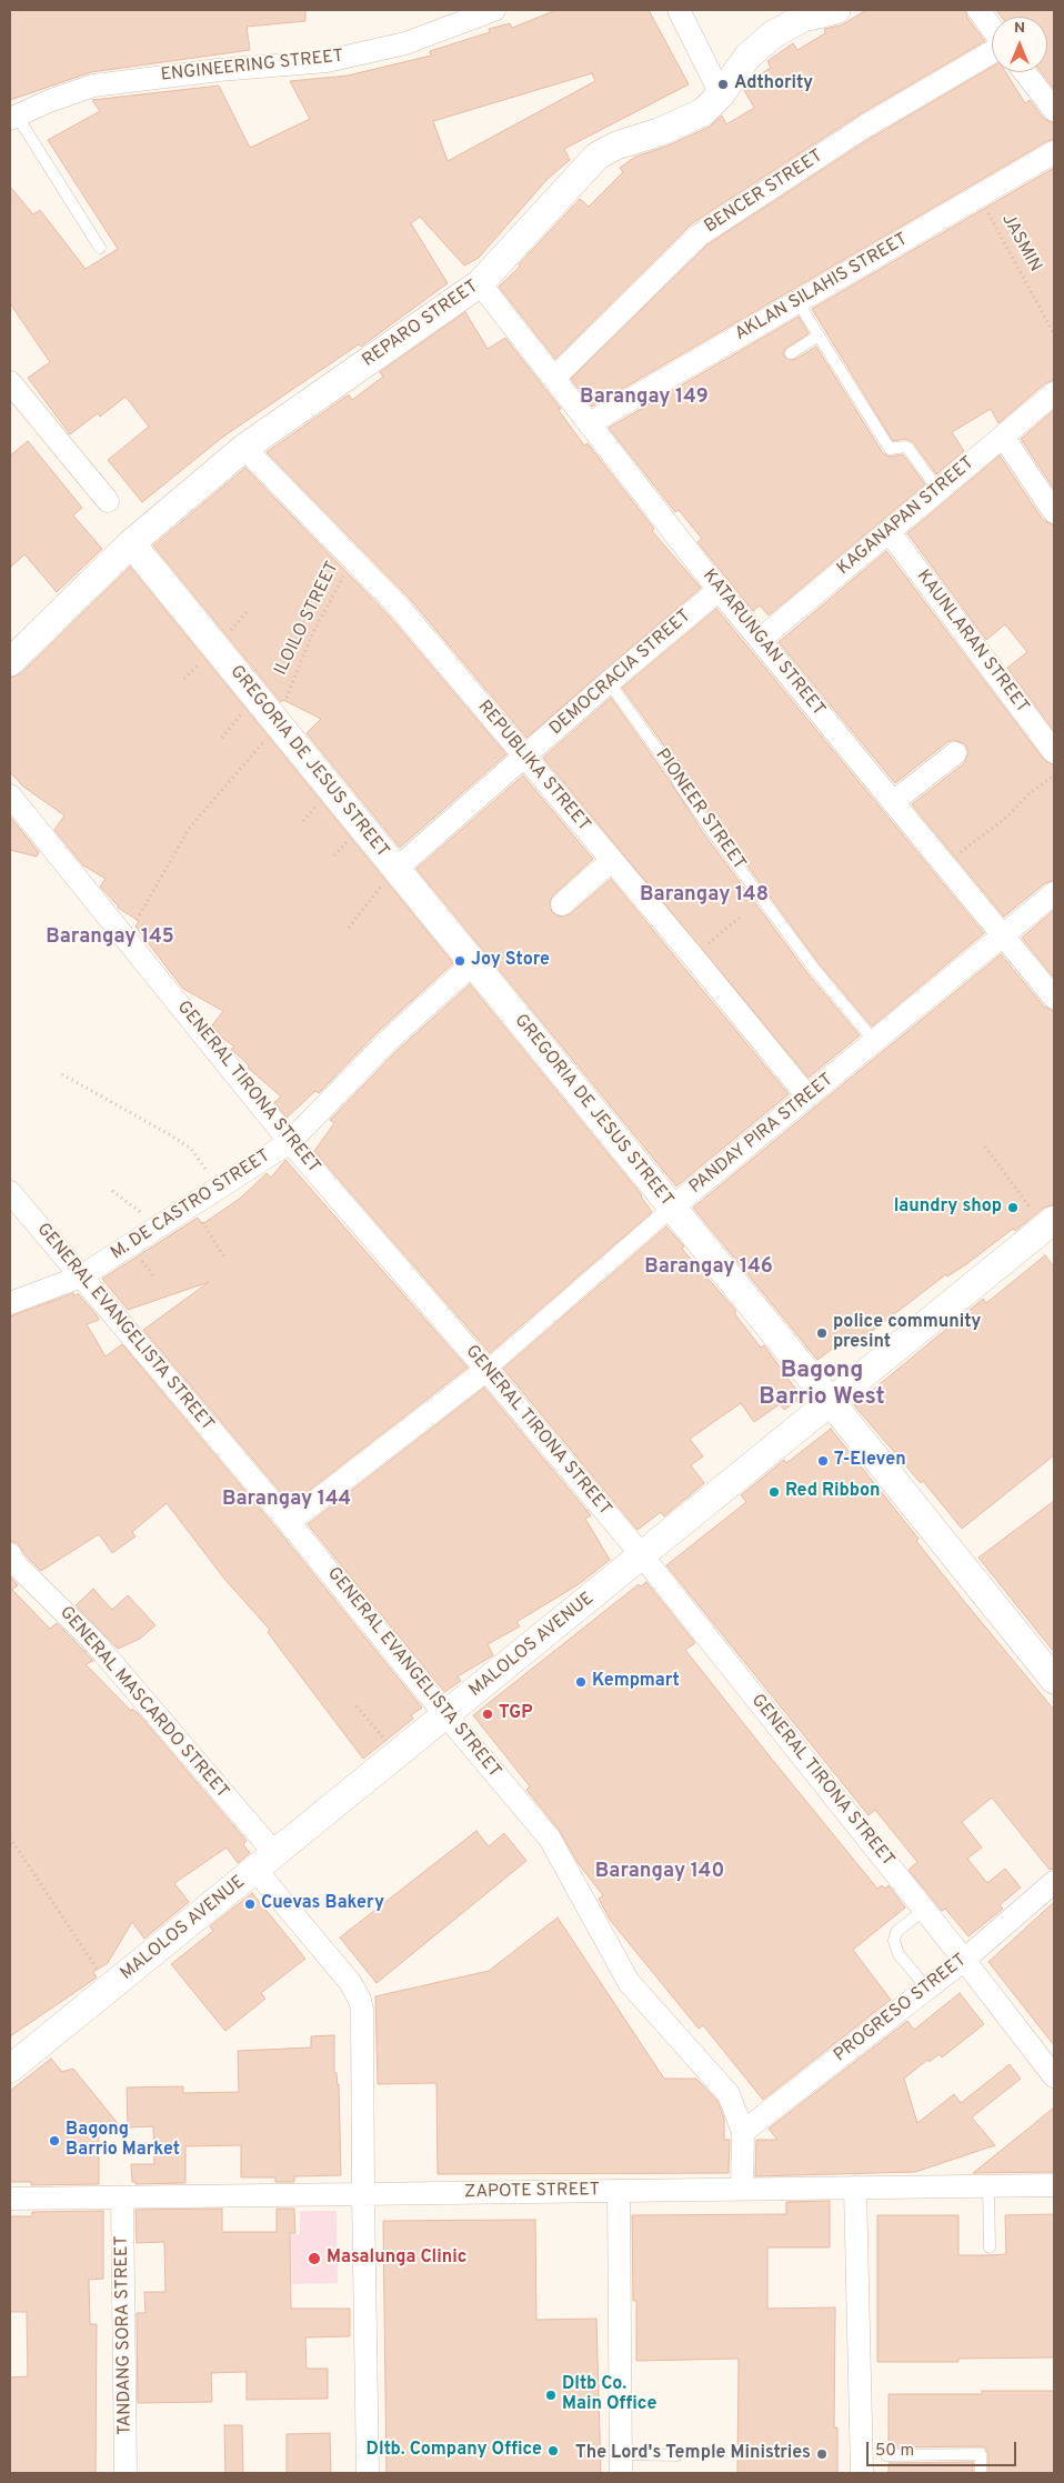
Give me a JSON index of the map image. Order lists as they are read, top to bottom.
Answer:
{
  "streets": {
    "street": [
      "ENGINEERING STREET",
      "BENCER STREET",
      "AKLAN SILAHIS STREET",
      "REPARO STREET",
      "KAGANAPAN STREET",
      "KAUNLARAN STREET",
      "KATARUNGAN STREET",
      "DEMOCRACIA STREET",
      "GREGORIA DE JESUS STREET",
      "REPUBLIKA STREET",
      "GENERAL TIRONA STREET",
      "PANDAY PIRA STREET",
      "M. DE CASTRO STREET",
      "GENERAL EVANGELISTA STREET",
      "MALOLOS AVENUE",
      "GENERAL MASCARDO STREET",
      "PROGRESO STREET",
      "ZAPOTE STREET",
      "TANDANG SORA STREET"
    ],
    "lane": ["PIONEER STREET"],
    "path": ["JASMIN", "ILOILO STREET"]
  },
  "crossings": [
    ["BENCER STREET", "KATARUNGAN STREET"],
    ["JASMIN", "AKLAN SILAHIS STREET"],
    ["AKLAN SILAHIS STREET", "KATARUNGAN STREET"],
    ["REPARO STREET", "KATARUNGAN STREET"],
    ["REPARO STREET", "GREGORIA DE JESUS STREET"],
    ["REPARO STREET", "REPUBLIKA STREET"],
    ["KAGANAPAN STREET", "KAUNLARAN STREET"],
    ["KAGANAPAN STREET", "KATARUNGAN STREET"],
    ["ILOILO STREET", "GREGORIA DE JESUS STREET"],
    ["ILOILO STREET", "REPUBLIKA STREET"],
    ["ILOILO STREET", "GENERAL TIRONA STREET"],
    ["KATARUNGAN STREET", "DEMOCRACIA STREET"],
    ["KATARUNGAN STREET", "PANDAY PIRA STREET"],
    ["DEMOCRACIA STREET", "GREGORIA DE JESUS STREET"],
    ["DEMOCRACIA STREET", "REPUBLIKA STREET"],
    ["DEMOCRACIA STREET", "PIONEER STREET"],
    ["GREGORIA DE JESUS STREET", "PANDAY PIRA STREET"],
    ["GREGORIA DE JESUS STREET", "M. DE CASTRO STREET"],
    ["GREGORIA DE JESUS STREET", "MALOLOS AVENUE"],
    ["REPUBLIKA STREET", "PANDAY PIRA STREET"],
    ["PIONEER STREET", "PANDAY PIRA STREET"],
    ["GENERAL TIRONA STREET", "PANDAY PIRA STREET"],
    ["GENERAL TIRONA STREET", "M. DE CASTRO STREET"],
    ["GENERAL TIRONA STREET", "MALOLOS AVENUE"],
    ["GENERAL TIRONA STREET", "PROGRESO STREET"],
    ["PANDAY PIRA STREET", "GENERAL EVANGELISTA STREET"],
    ["M. DE CASTRO STREET", "GENERAL EVANGELISTA STREET"],
    ["GENERAL EVANGELISTA STREET", "MALOLOS AVENUE"],
    ["GENERAL EVANGELISTA STREET", "PROGRESO STREET"],
    ["GENERAL EVANGELISTA STREET", "ZAPOTE STREET"],
    ["MALOLOS AVENUE", "GENERAL MASCARDO STREET"],
    ["GENERAL MASCARDO STREET", "ZAPOTE STREET"],
    ["ZAPOTE STREET", "TANDANG SORA STREET"]
  ],
  "districts": [
    "Barangay 149",
    "Barangay 148",
    "Barangay 145",
    "Barangay 146",
    "Bagong Barrio West",
    "Barangay 144",
    "Barangay 140"
  ],
  "places": [
    "Adthority",
    "Joy Store",
    "laundry shop",
    "police community presint",
    "7-Eleven",
    "Red Ribbon",
    "Kempmart",
    "TGP",
    "Cuevas Bakery",
    "Bagong Barrio Market",
    "Masalunga Clinic",
    "Dltb Co. Main Office",
    "Dltb. Company Office",
    "The Lord's Temple Ministries"
  ],
  "scale_bar": "50 m",
  "north": "top"
}
